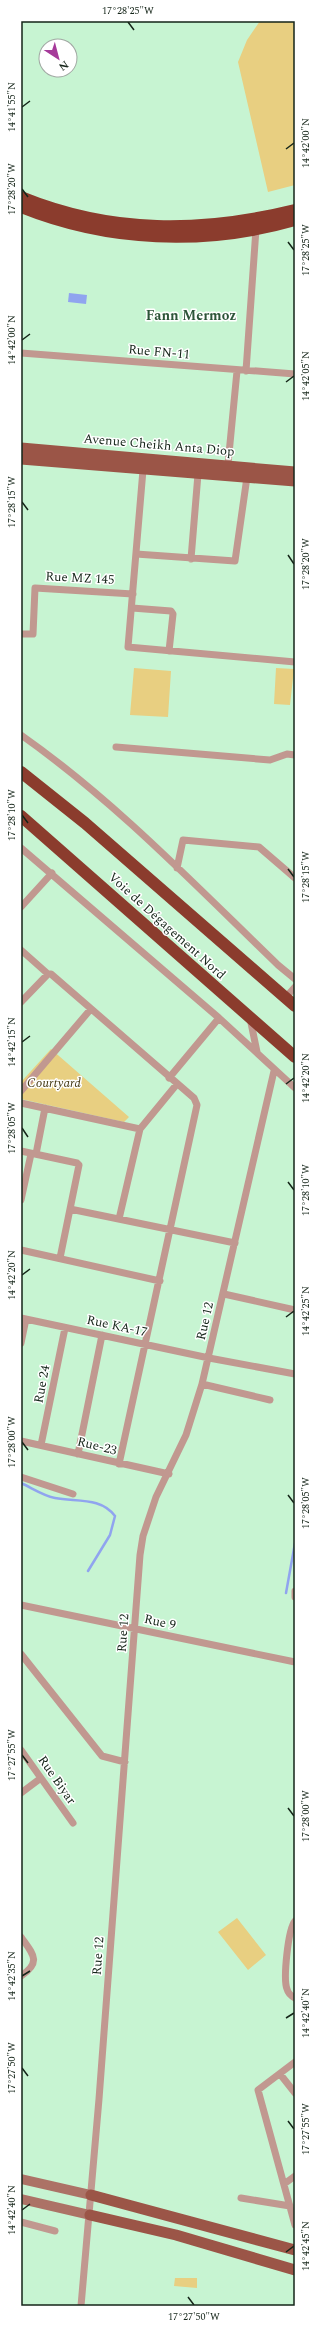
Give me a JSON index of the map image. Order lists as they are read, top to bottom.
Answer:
{
  "streets": {
    "highway": ["Voie de Dégagement Nord"],
    "main road": ["Avenue Cheikh Anta Diop"],
    "street": [
      "Rue FN-11",
      "Rue MZ 145",
      "Rue 12",
      "Rue KA-17",
      "Rue 24",
      "Rue-23",
      "Rue 9",
      "Rue Biyar"
    ]
  },
  "crossings": [
    ["Rue 12", "Rue KA-17"],
    ["Rue 12", "Rue-23"],
    ["Rue 12", "Rue 9"],
    ["Rue KA-17", "Rue 24"],
    ["Rue 24", "Rue-23"]
  ],
  "districts": ["Fann Mermoz"],
  "parks": ["Courtyard"],
  "north": "bottom right",
  "coordinates": [
    "17°28'25\"W",
    "14°41'55\"N",
    "14°42'00\"N",
    "17°28'20\"W",
    "14°42'05\"N",
    "17°28'15\"W",
    "17°28'10\"W",
    "14°42'15\"N",
    "14°42'20\"N",
    "17°28'05\"W",
    "14°42'25\"N",
    "17°28'00\"W",
    "17°27'55\"W",
    "14°42'35\"N",
    "14°42'40\"N",
    "17°27'50\"W",
    "14°42'45\"N"
  ]
}
